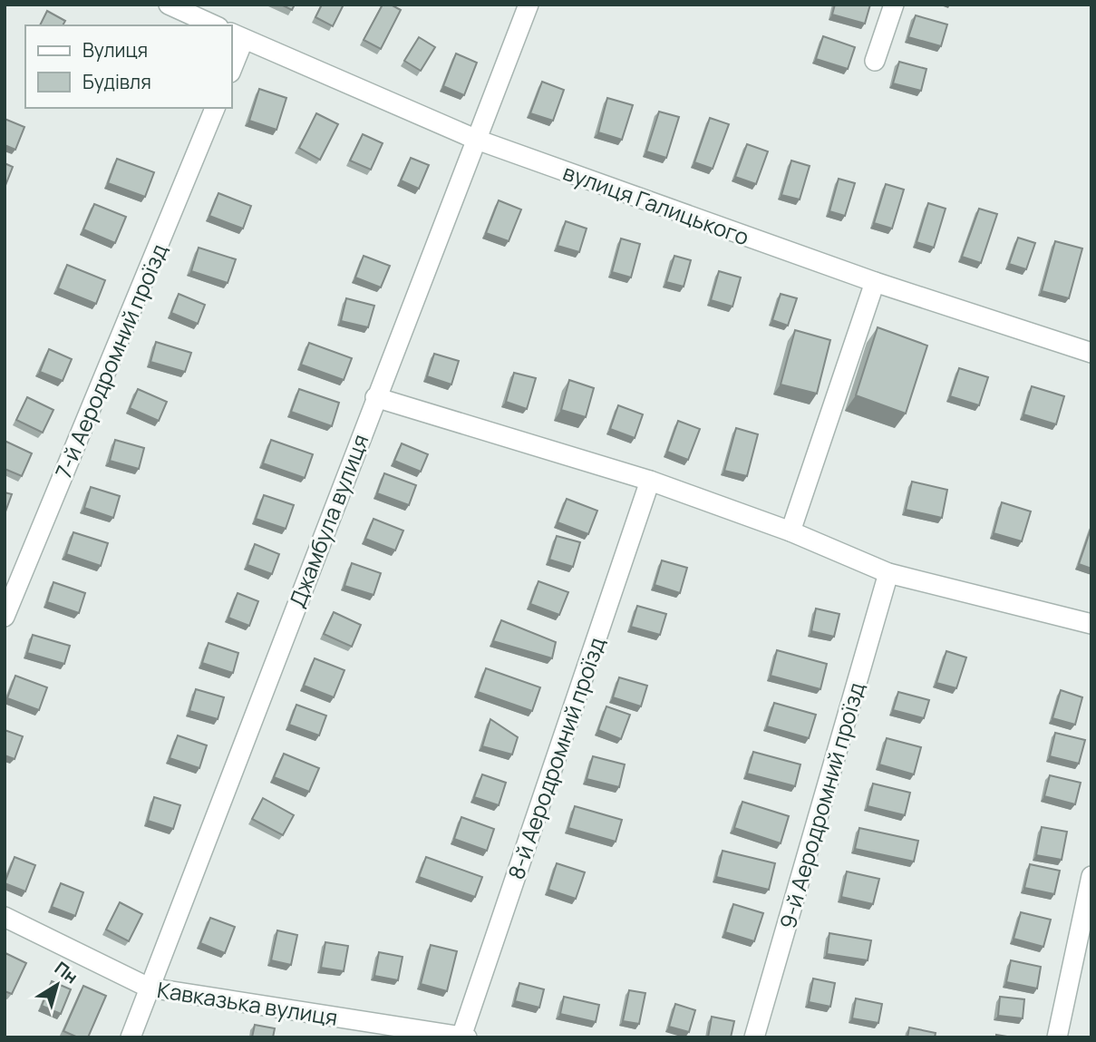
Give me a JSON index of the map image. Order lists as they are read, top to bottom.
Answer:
{
  "streets": {
    "street": [
      "вулиця Галицького",
      "7-й Аеродромний проїзд",
      "Джамбула вулиця",
      "8-й Аеродромний проїзд",
      "9-й Аеродромний проїзд",
      "Кавказька вулиця"
    ]
  },
  "crossings": [
    ["вулиця Галицького", "Джамбула вулиця"],
    ["Джамбула вулиця", "Кавказька вулиця"],
    ["8-й Аеродромний проїзд", "Кавказька вулиця"]
  ],
  "legend": ["Вулиця", "Будівля"],
  "north": "top right"
}
